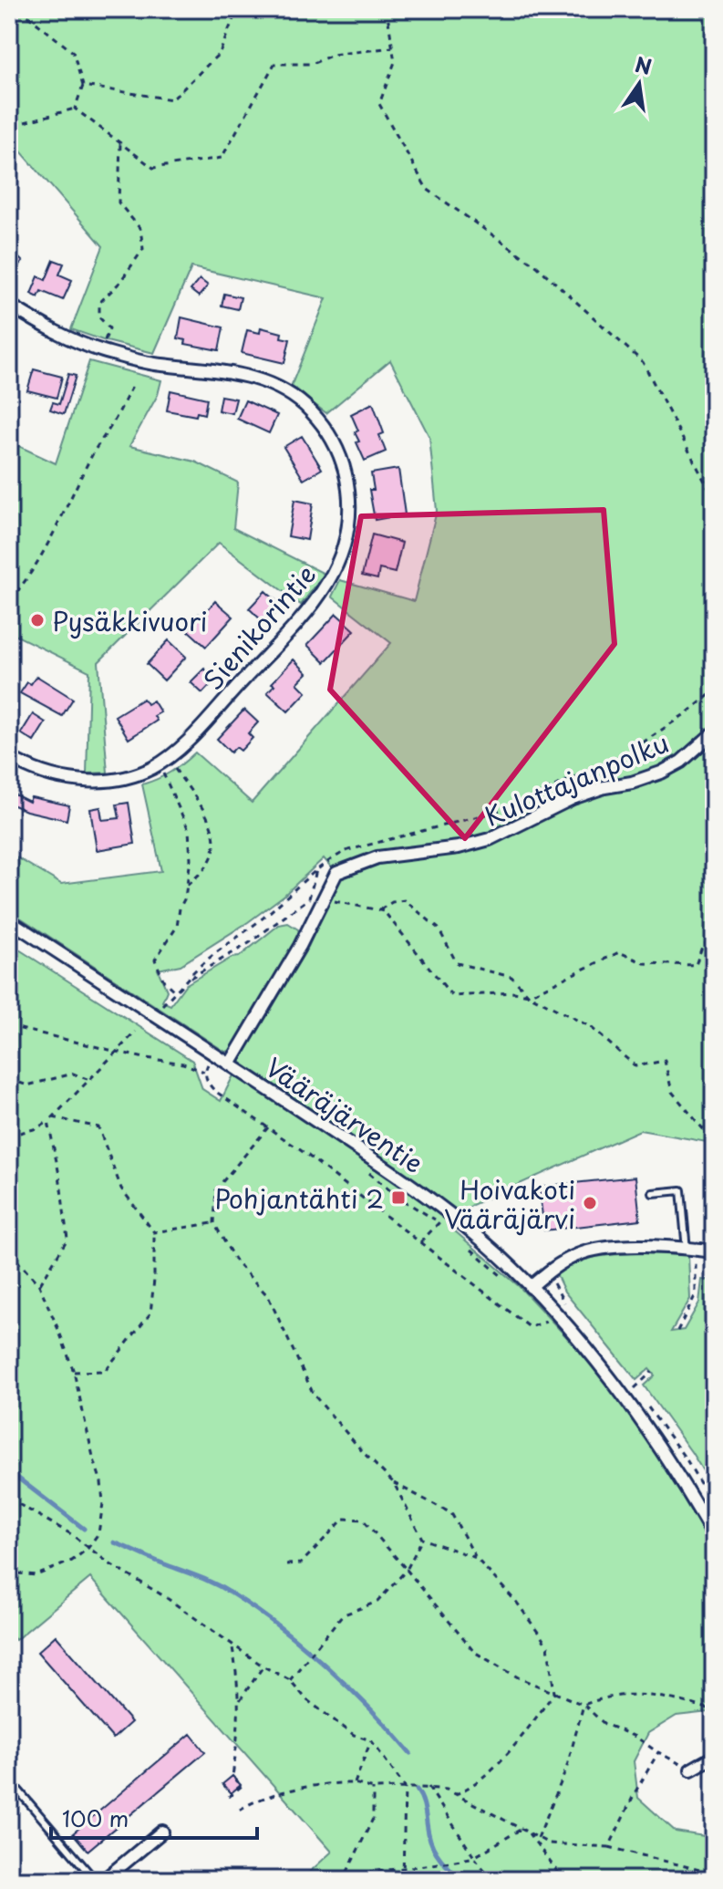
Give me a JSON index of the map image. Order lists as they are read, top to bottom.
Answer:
{
  "streets": {
    "street": ["Sienikorintie", "Kulottajanpolku", "Vääräjärventie"]
  },
  "crossings": [
    ["Kulottajanpolku", "Vääräjärventie"]
  ],
  "places": {
    "other": ["Pysäkkivuori", "Hoivakoti Vääräjärvi"],
    "transit": ["Pohjantähti 2"]
  },
  "scale_bar": "100 m",
  "north": "top"
}
